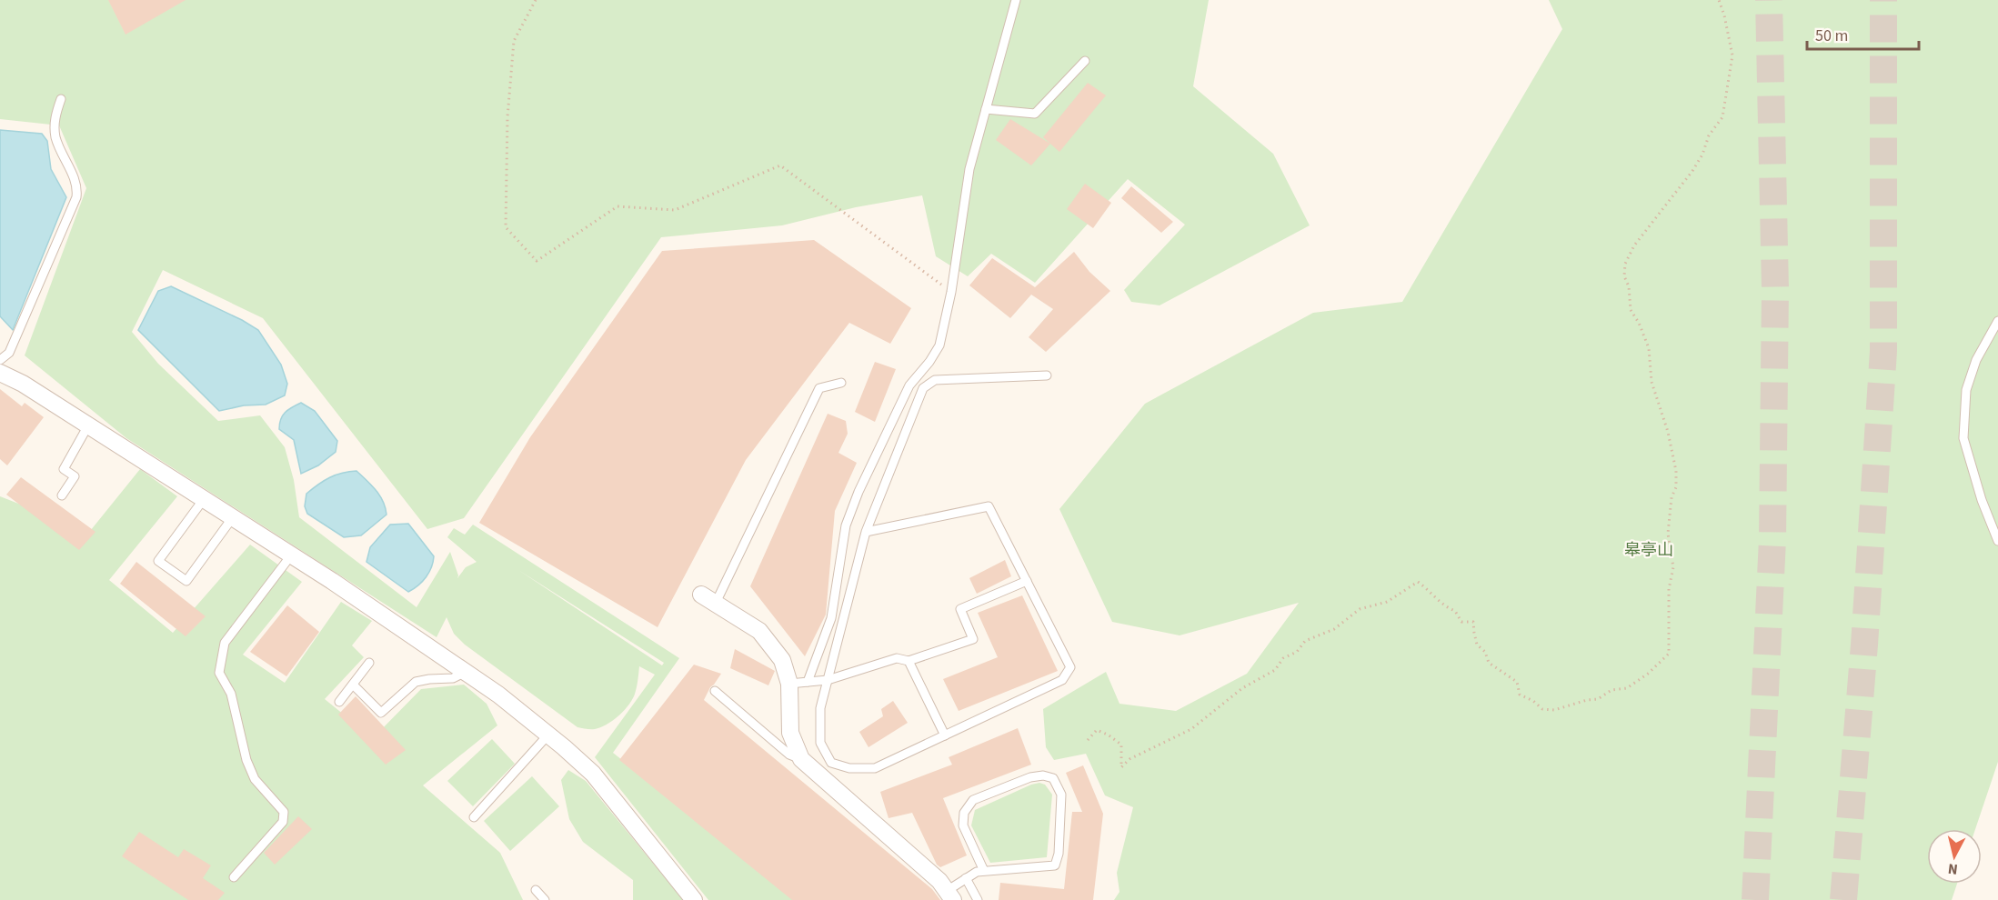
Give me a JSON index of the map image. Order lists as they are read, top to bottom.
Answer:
{
  "parks": ["皋亭山"],
  "scale_bar": "50 m",
  "north": "bottom"
}
